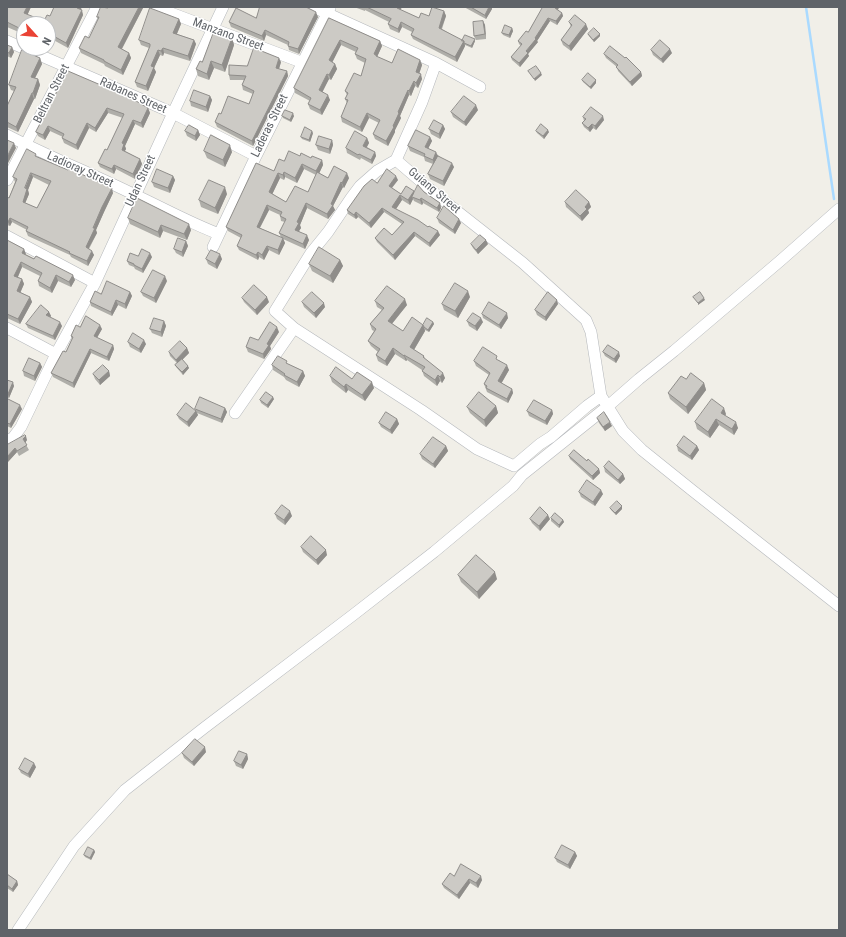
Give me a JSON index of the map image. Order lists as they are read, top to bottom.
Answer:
{
  "streets": {
    "street": [
      "Manzano Street",
      "Beltran Street",
      "Rabanes Street",
      "Laderas Street",
      "Ladioray Street",
      "Udan Street",
      "Guiang Street"
    ]
  },
  "crossings": [
    ["Manzano Street", "Laderas Street"],
    ["Manzano Street", "Udan Street"],
    ["Beltran Street", "Rabanes Street"],
    ["Beltran Street", "Ladioray Street"],
    ["Rabanes Street", "Laderas Street"],
    ["Rabanes Street", "Udan Street"],
    ["Laderas Street", "Ladioray Street"],
    ["Ladioray Street", "Udan Street"]
  ],
  "north": "bottom right"
}
